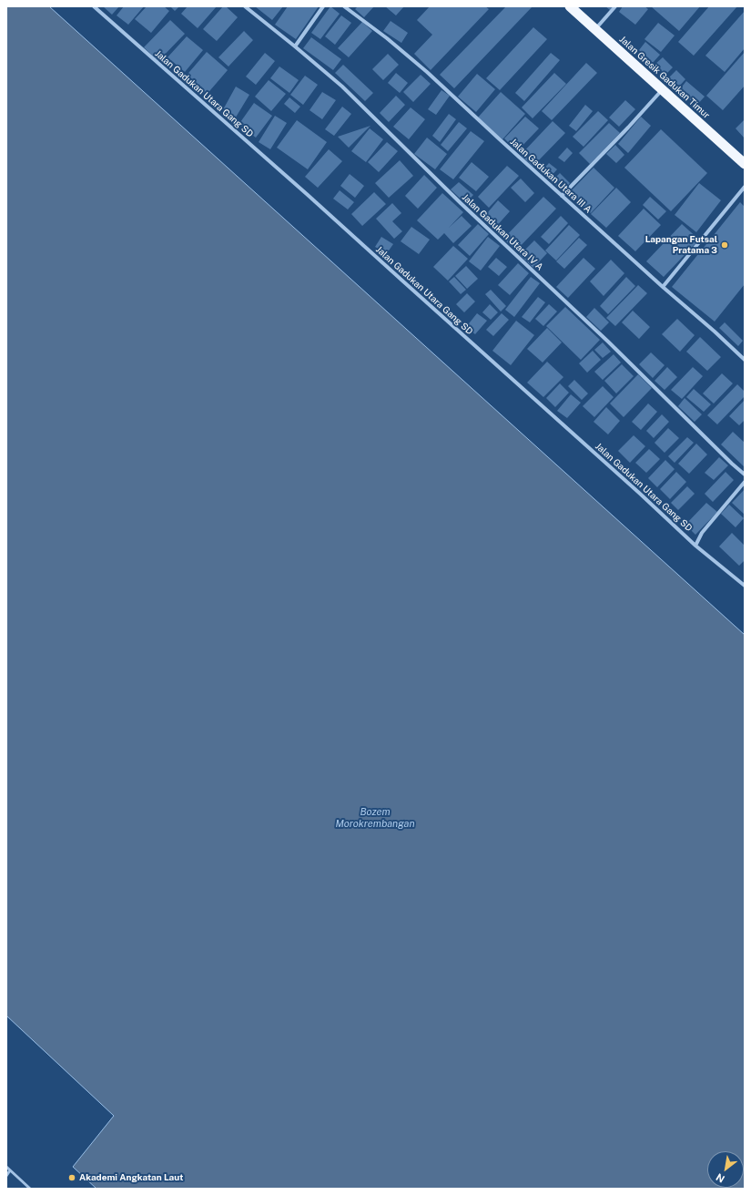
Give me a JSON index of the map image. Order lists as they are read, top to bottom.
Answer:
{
  "streets": {
    "highway": ["Jalan Gresik Gadukan Timur"],
    "street": ["Jalan Gadukan Utara Gang SD", "Jalan Gadukan Utara III A", "Jalan Gadukan Utara IV A"]
  },
  "water": ["Bozem Morokrembangan"],
  "places": ["Lapangan Futsal Pratama 3", "Akademi Angkatan Laut"],
  "north": "bottom left"
}
